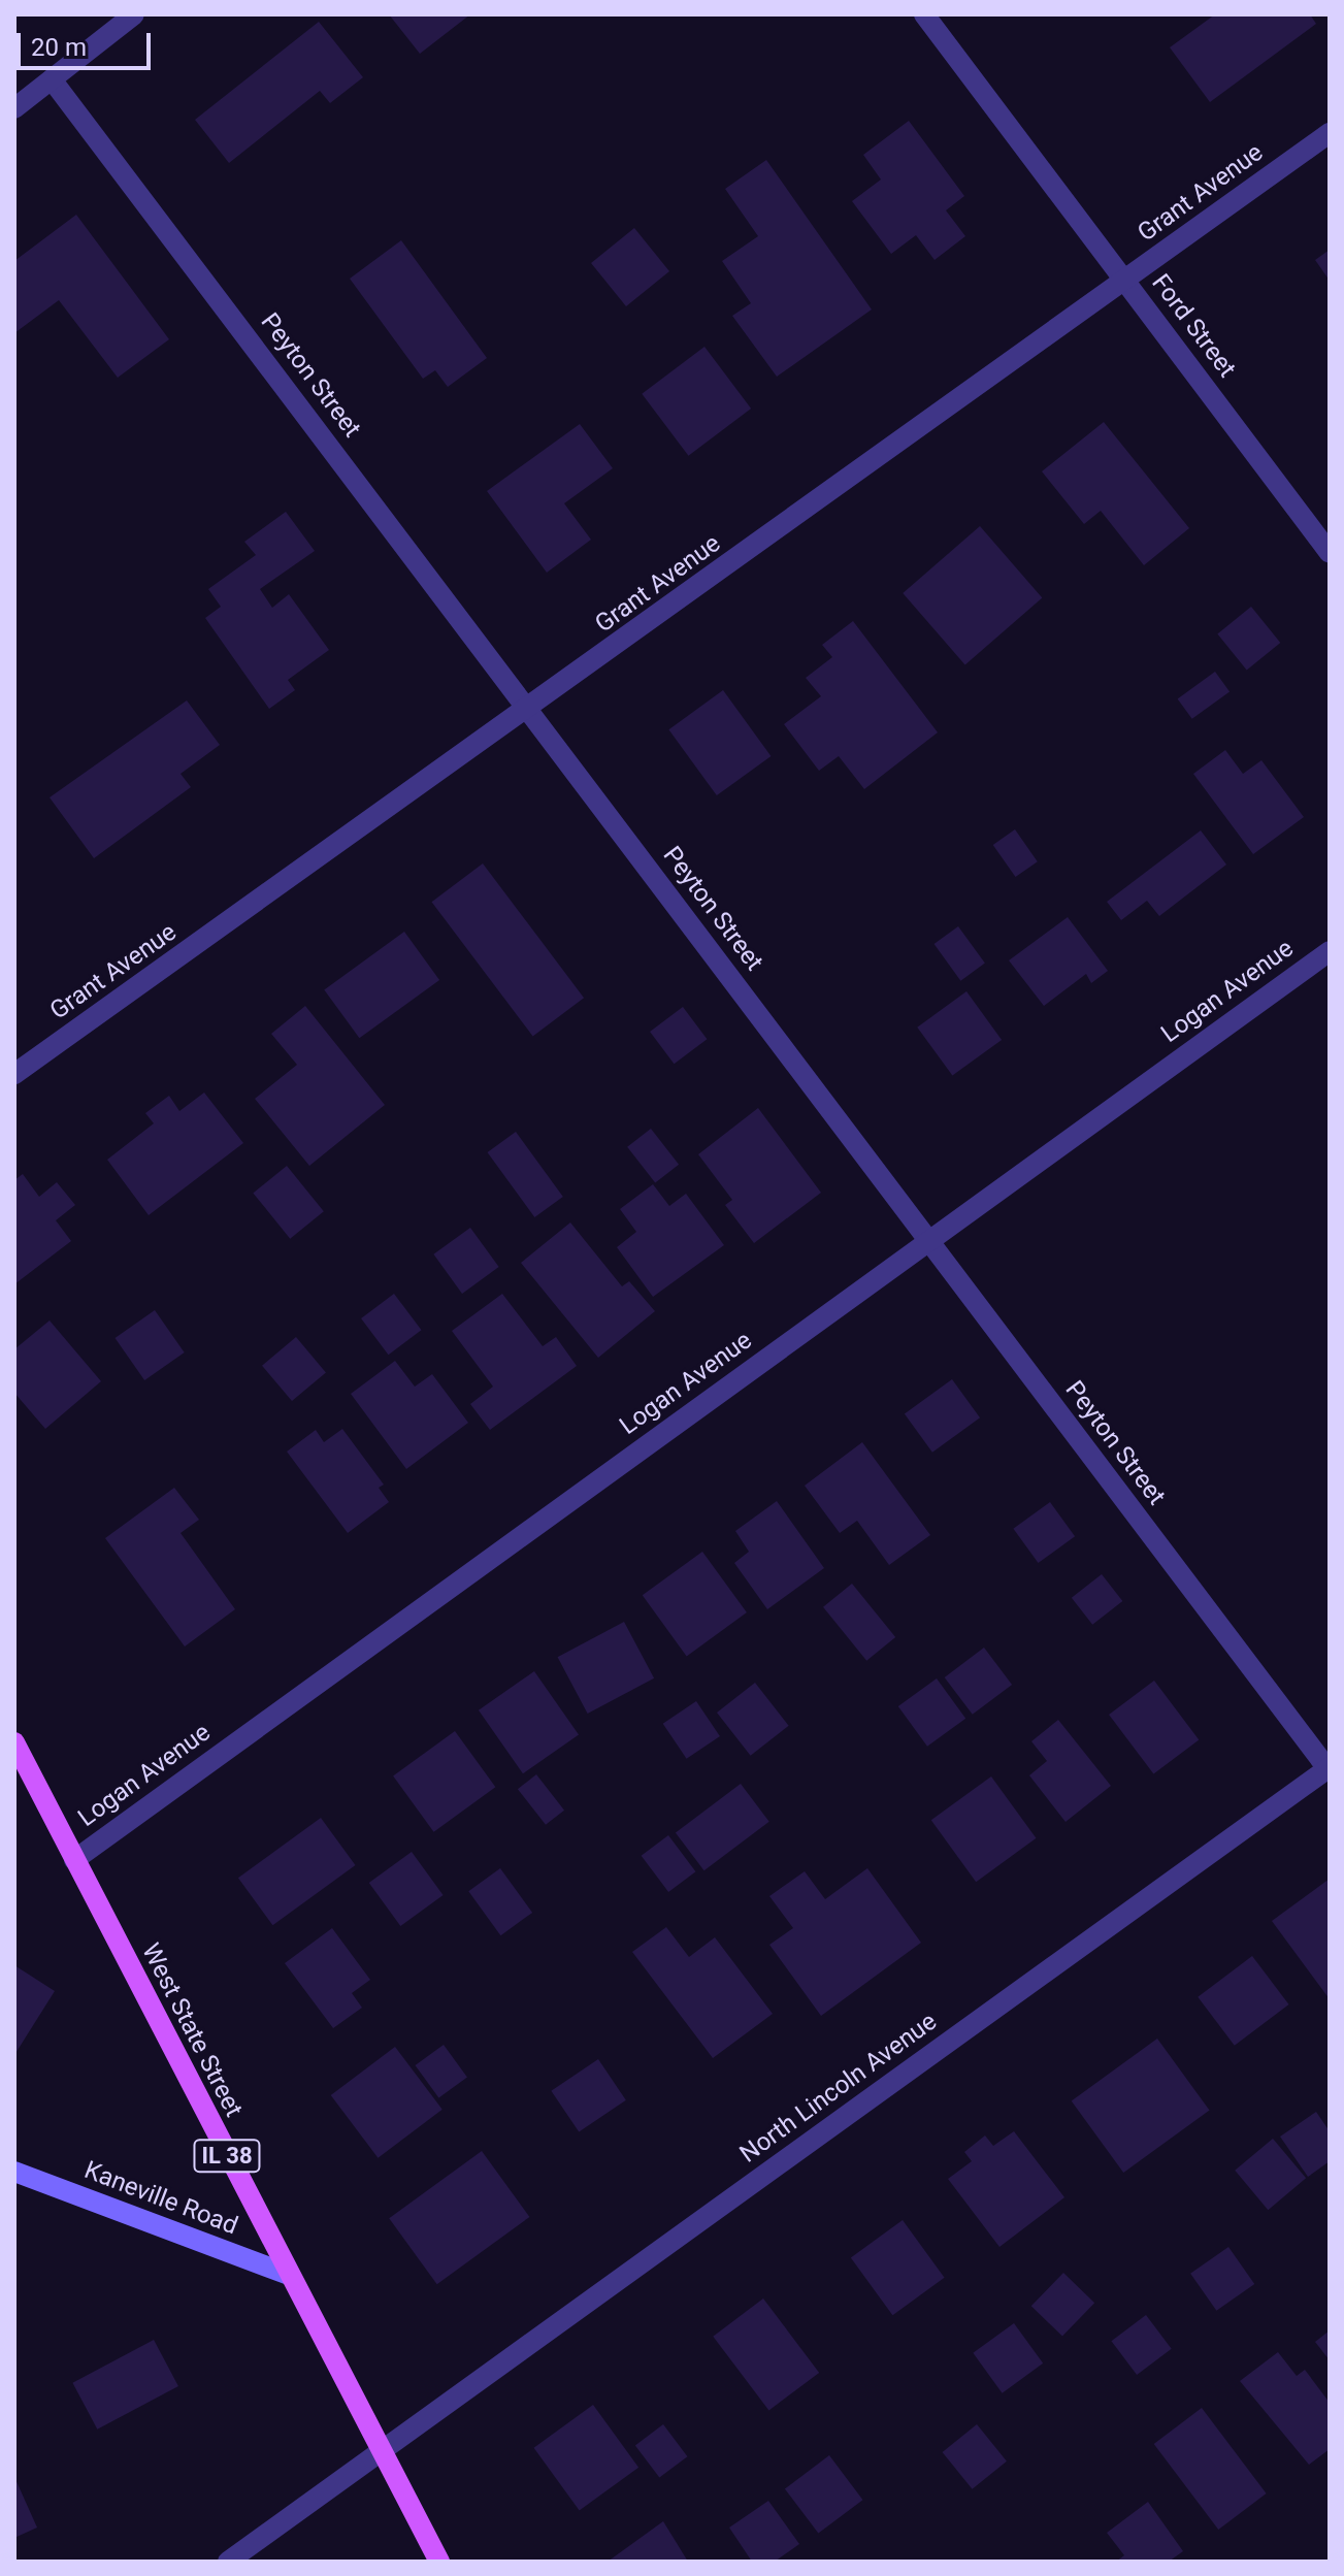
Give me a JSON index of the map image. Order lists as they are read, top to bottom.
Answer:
{
  "streets": {
    "main road": ["West State Street", "IL 38", "Kaneville Road"],
    "street": [
      "Grant Avenue",
      "Ford Street",
      "Peyton Street",
      "Logan Avenue",
      "North Lincoln Avenue"
    ]
  },
  "crossings": [
    ["Grant Avenue", "Ford Street"],
    ["Grant Avenue", "Peyton Street"],
    ["Peyton Street", "Logan Avenue"],
    ["Peyton Street", "North Lincoln Avenue"],
    ["Logan Avenue", "West State Street"],
    ["West State Street", "North Lincoln Avenue"],
    ["West State Street", "Kaneville Road"]
  ],
  "scale_bar": "20 m"
}
